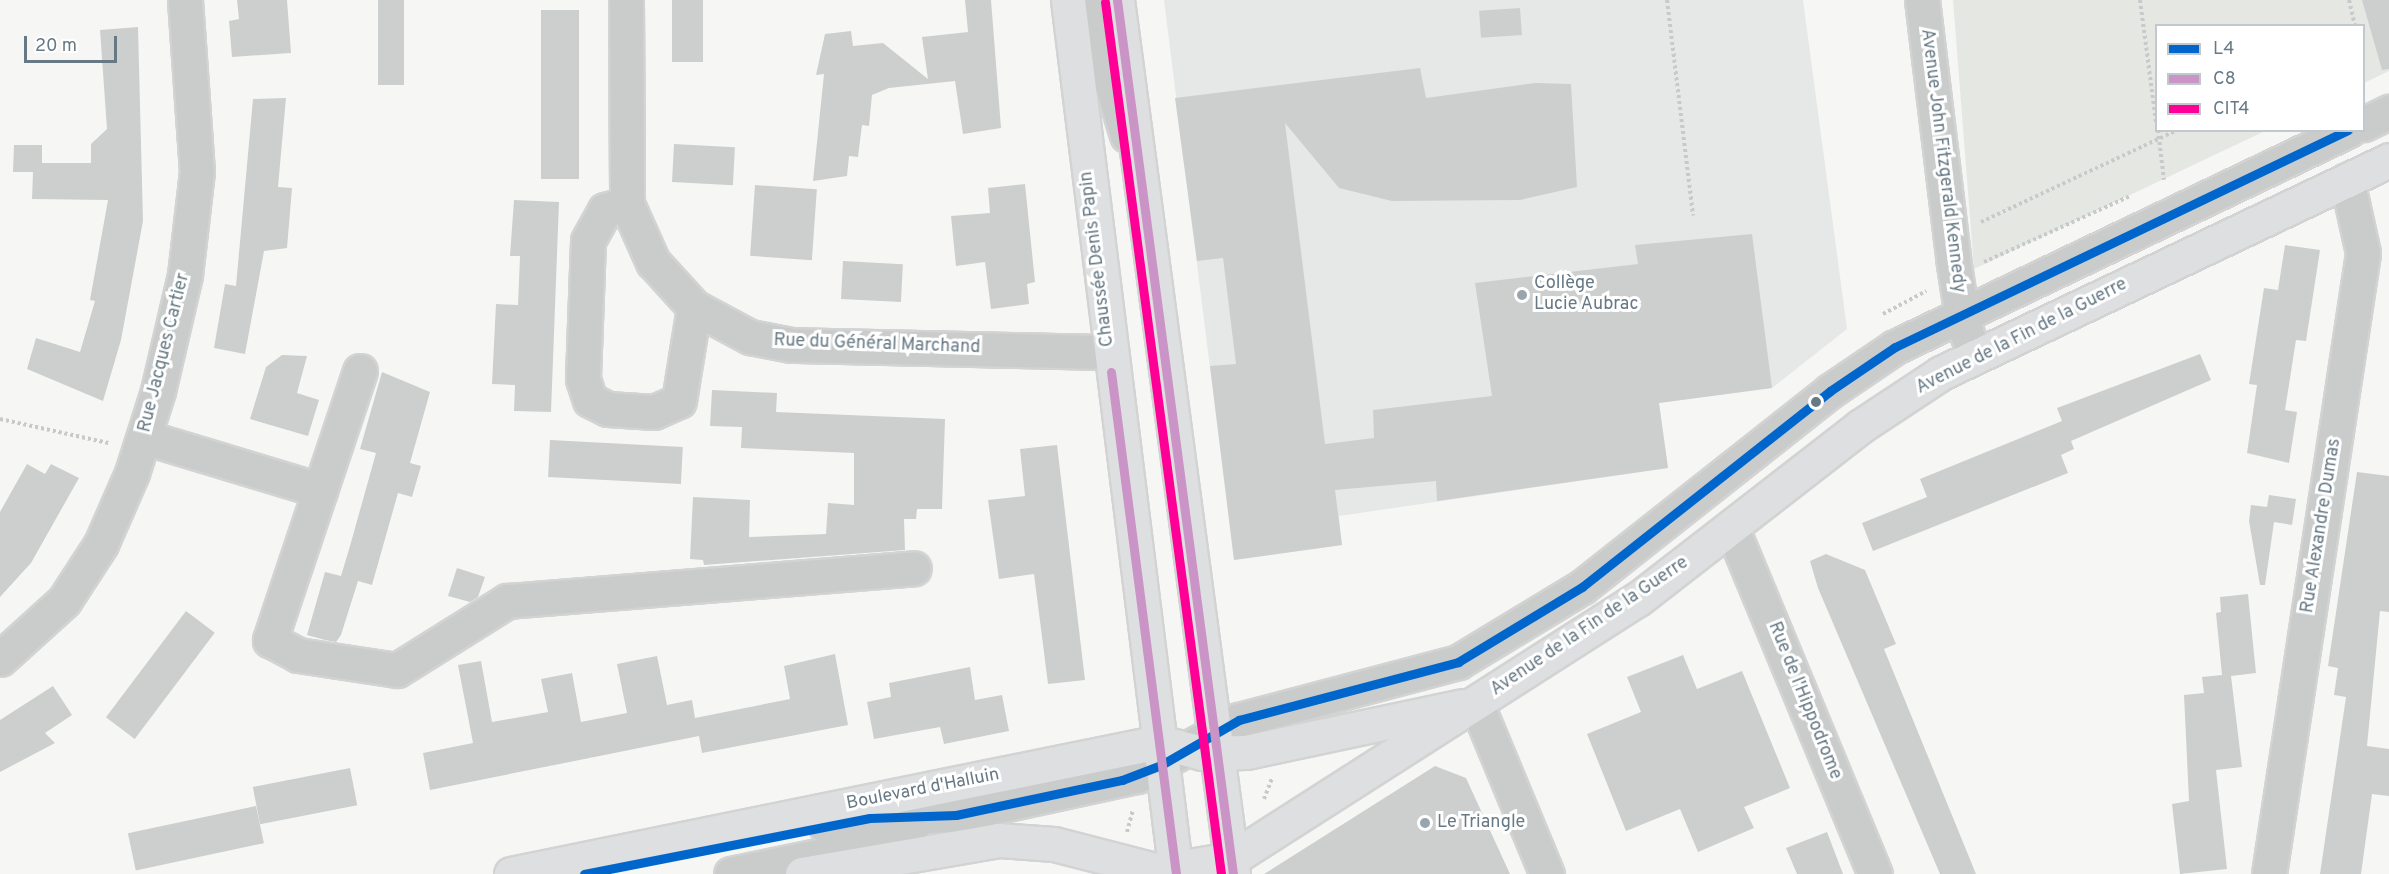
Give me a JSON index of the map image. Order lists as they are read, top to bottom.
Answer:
{
  "streets": {
    "main road": ["Chaussée Denis Papin", "Avenue de la Fin de la Guerre", "Boulevard d'Halluin"],
    "street": [
      "Avenue John Fitzgerald Kennedy",
      "Rue du Général Marchand",
      "Rue Jacques Cartier",
      "Rue Alexandre Dumas",
      "Rue de l'Hippodrome"
    ]
  },
  "crossings": [
    ["Avenue John Fitzgerald Kennedy", "Avenue de la Fin de la Guerre"],
    ["Chaussée Denis Papin", "Avenue de la Fin de la Guerre"],
    ["Chaussée Denis Papin", "Rue du Général Marchand"],
    ["Chaussée Denis Papin", "Boulevard d'Halluin"],
    ["Avenue de la Fin de la Guerre", "Rue Alexandre Dumas"],
    ["Avenue de la Fin de la Guerre", "Rue de l'Hippodrome"],
    ["Avenue de la Fin de la Guerre", "Boulevard d'Halluin"]
  ],
  "places": ["Collège Lucie Aubrac", "Le Triangle"],
  "lines": ["transit line C8", "transit line CIT4", "transit line L4"],
  "legend": ["L4", "C8", "CIT4"],
  "scale_bar": "20 m"
}
